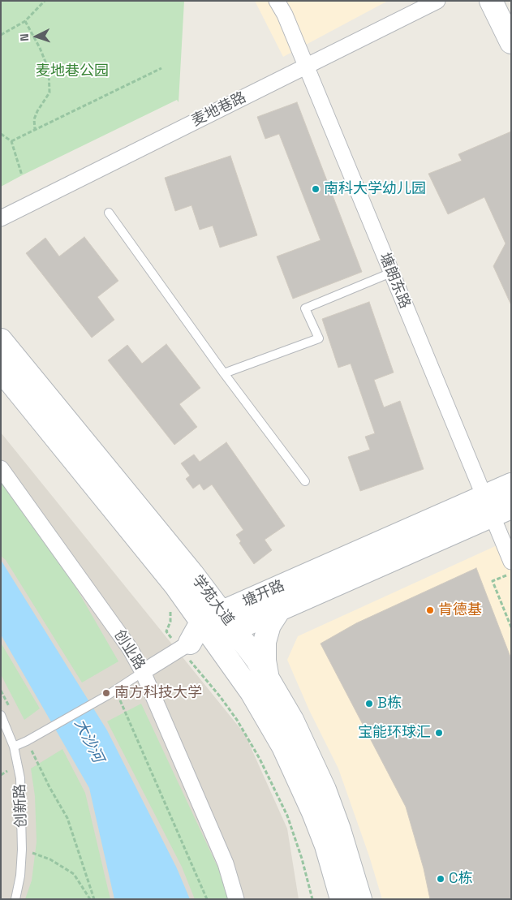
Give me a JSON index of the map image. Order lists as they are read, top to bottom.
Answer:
{
  "streets": {
    "main road": ["塘开路", "学苑大道"],
    "street": ["麦地巷路", "塘朗东路", "创业路"],
    "lane": ["创新路"]
  },
  "crossings": [
    ["麦地巷路", "塘朗东路"],
    ["塘朗东路", "塘开路"],
    ["塘开路", "学苑大道"]
  ],
  "water": ["大沙河"],
  "parks": ["麦地巷公园"],
  "places": [
    "南科大学幼儿园",
    "肯德基",
    "南方科技大学",
    "B栋",
    "宝能环球汇",
    "C栋"
  ],
  "north": "left"
}
